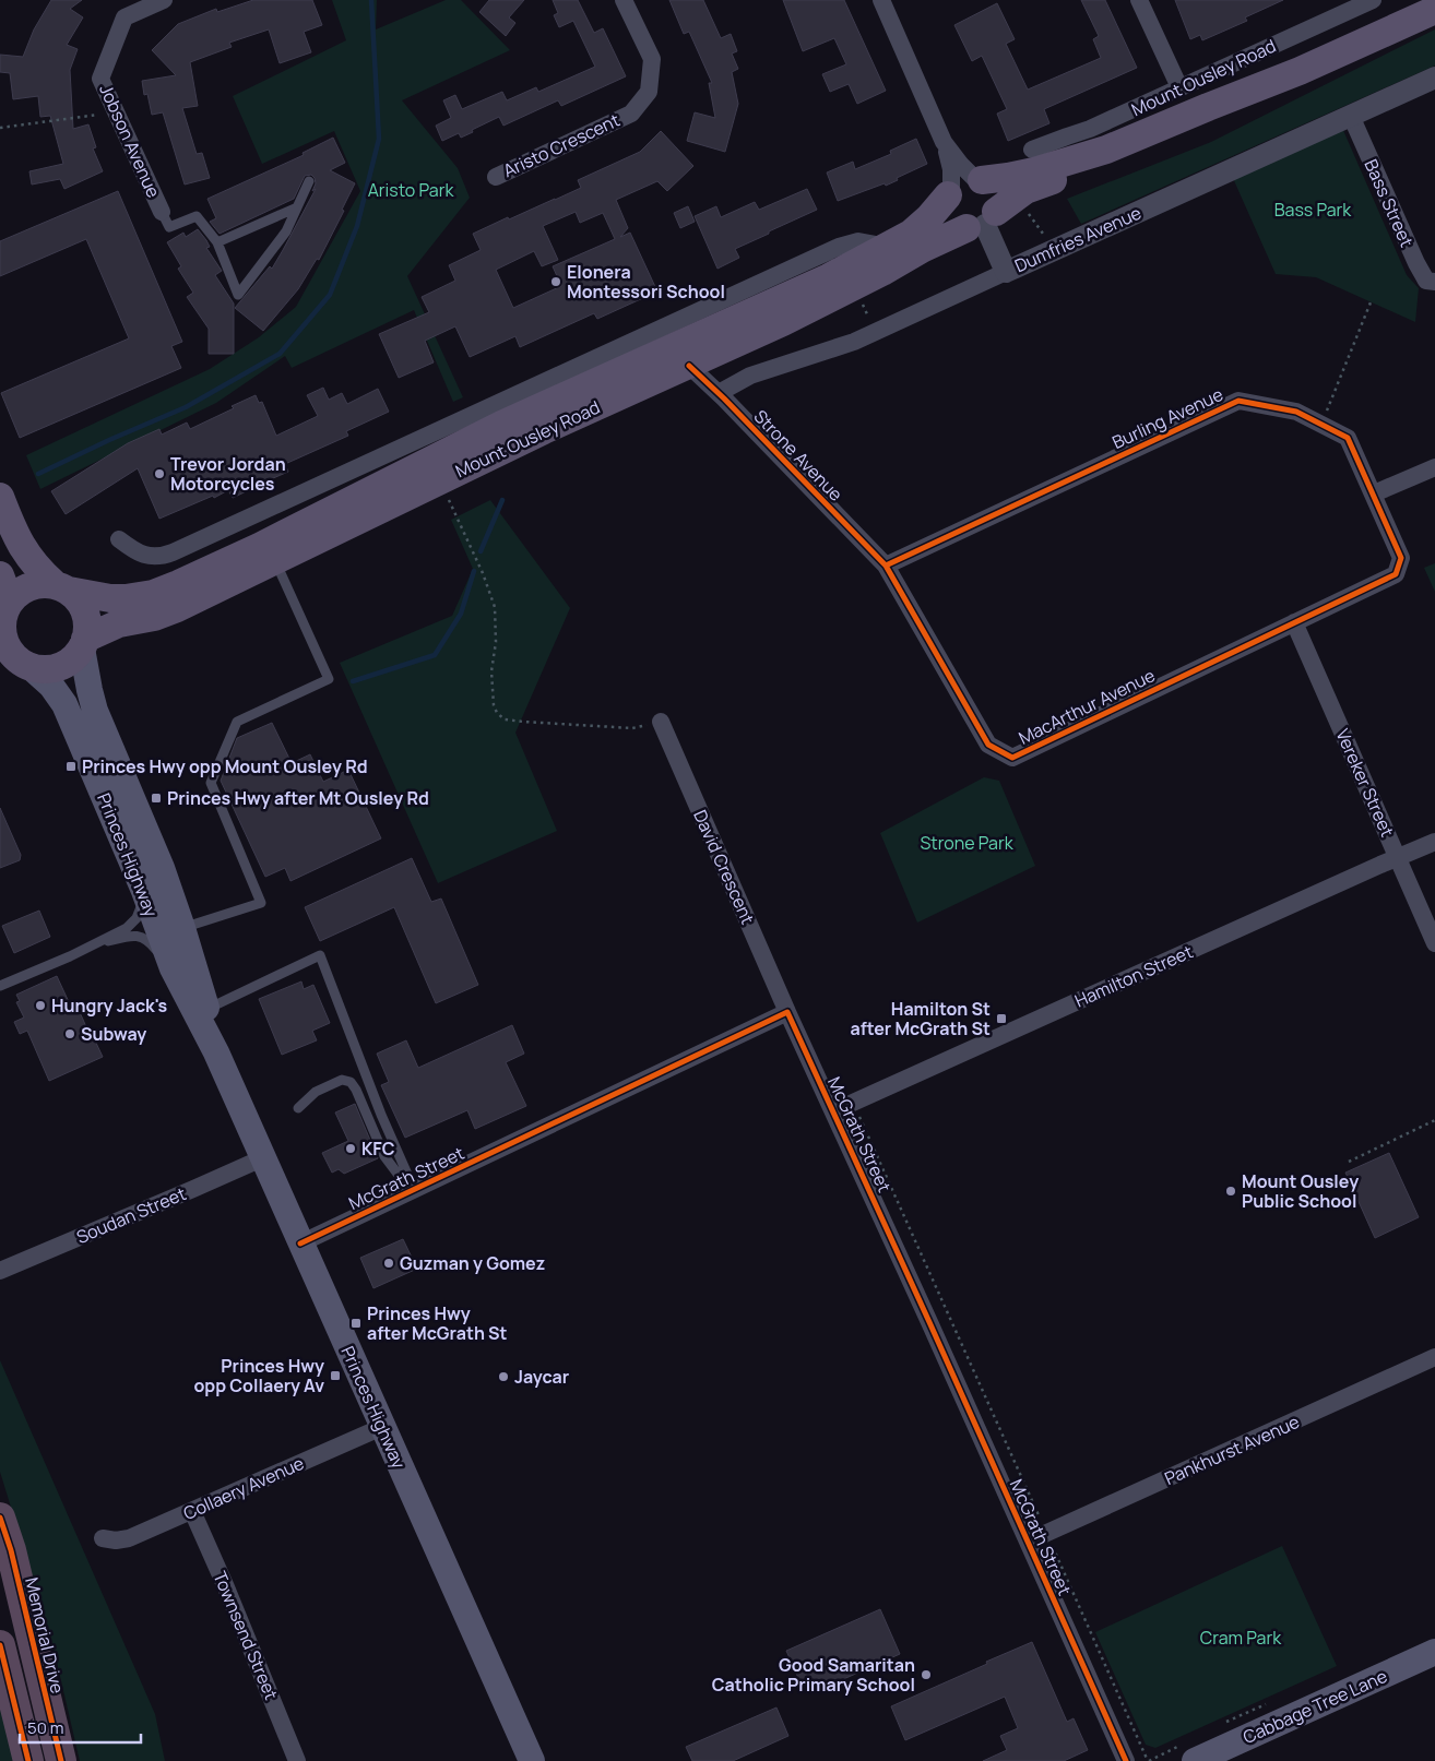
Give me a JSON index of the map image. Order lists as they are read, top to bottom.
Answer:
{
  "streets": {
    "highway": ["Memorial Drive"],
    "main road": ["Mount Ousley Road", "Princes Highway", "Cabbage Tree Lane"],
    "street": [
      "Jobson Avenue",
      "Aristo Crescent",
      "Bass Street",
      "Dumfries Avenue",
      "Burling Avenue",
      "Strone Avenue",
      "MacArthur Avenue",
      "Vereker Street",
      "David Crescent",
      "Hamilton Street",
      "McGrath Street",
      "Soudan Street",
      "Pankhurst Avenue",
      "Collaery Avenue",
      "Townsend Street"
    ]
  },
  "crossings": [
    ["Mount Ousley Road", "Strone Avenue"],
    ["Mount Ousley Road", "Princes Highway"],
    ["Bass Street", "Dumfries Avenue"],
    ["Dumfries Avenue", "Strone Avenue"],
    ["Burling Avenue", "Strone Avenue"],
    ["Burling Avenue", "MacArthur Avenue"],
    ["Burling Avenue", "Vereker Street"],
    ["Strone Avenue", "MacArthur Avenue"],
    ["MacArthur Avenue", "Vereker Street"],
    ["Vereker Street", "Hamilton Street"],
    ["Princes Highway", "McGrath Street"],
    ["Princes Highway", "Soudan Street"],
    ["Princes Highway", "Collaery Avenue"],
    ["David Crescent", "McGrath Street"],
    ["Hamilton Street", "McGrath Street"],
    ["McGrath Street", "Pankhurst Avenue"],
    ["Collaery Avenue", "Townsend Street"]
  ],
  "parks": [
    "Aristo Park",
    "Bass Park",
    "Strone Park",
    "Cram Park"
  ],
  "places": {
    "other": [
      "Elonera Montessori School",
      "Trevor Jordan Motorcycles",
      "Hungry Jack's",
      "Subway",
      "KFC",
      "Mount Ousley Public School",
      "Guzman y Gomez",
      "Jaycar",
      "Good Samaritan Catholic Primary School"
    ],
    "transit": [
      "Princes Hwy opp Mount Ousley Rd",
      "Princes Hwy after Mt Ousley Rd",
      "Hamilton St after McGrath St",
      "Princes Hwy after McGrath St",
      "Princes Hwy opp Collaery Av"
    ]
  },
  "scale_bar": "50 m"
}
